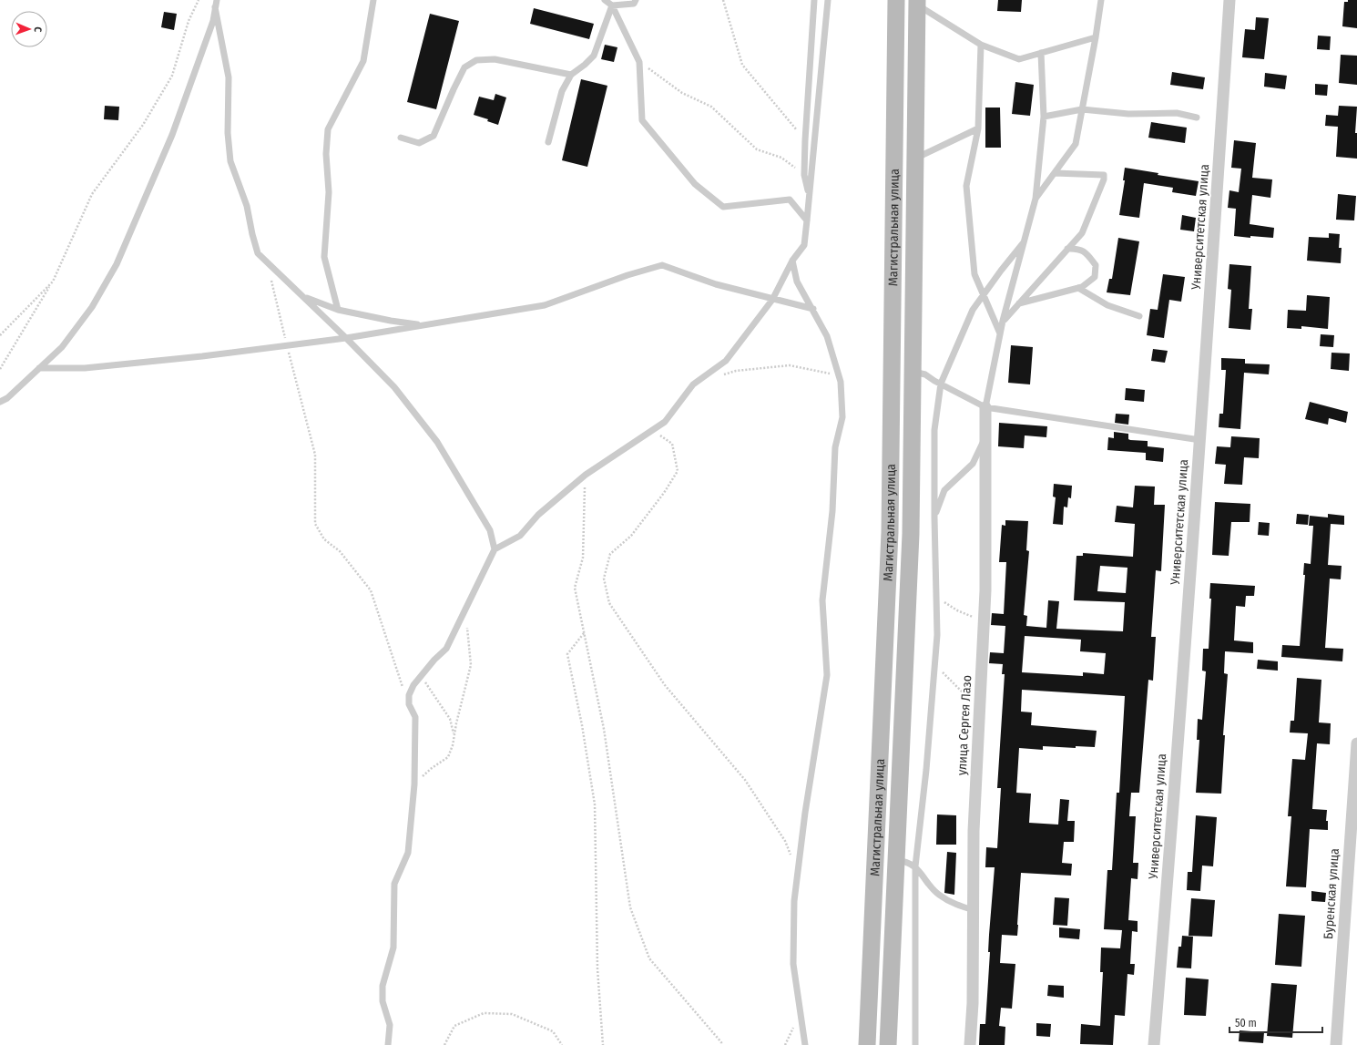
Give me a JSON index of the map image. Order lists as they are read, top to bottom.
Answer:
{
  "streets": {
    "main road": ["Магистральная улица"],
    "street": ["Университетская улица", "улица Сергея Лазо", "Буренская улица"]
  },
  "scale_bar": "50 m",
  "north": "right"
}
